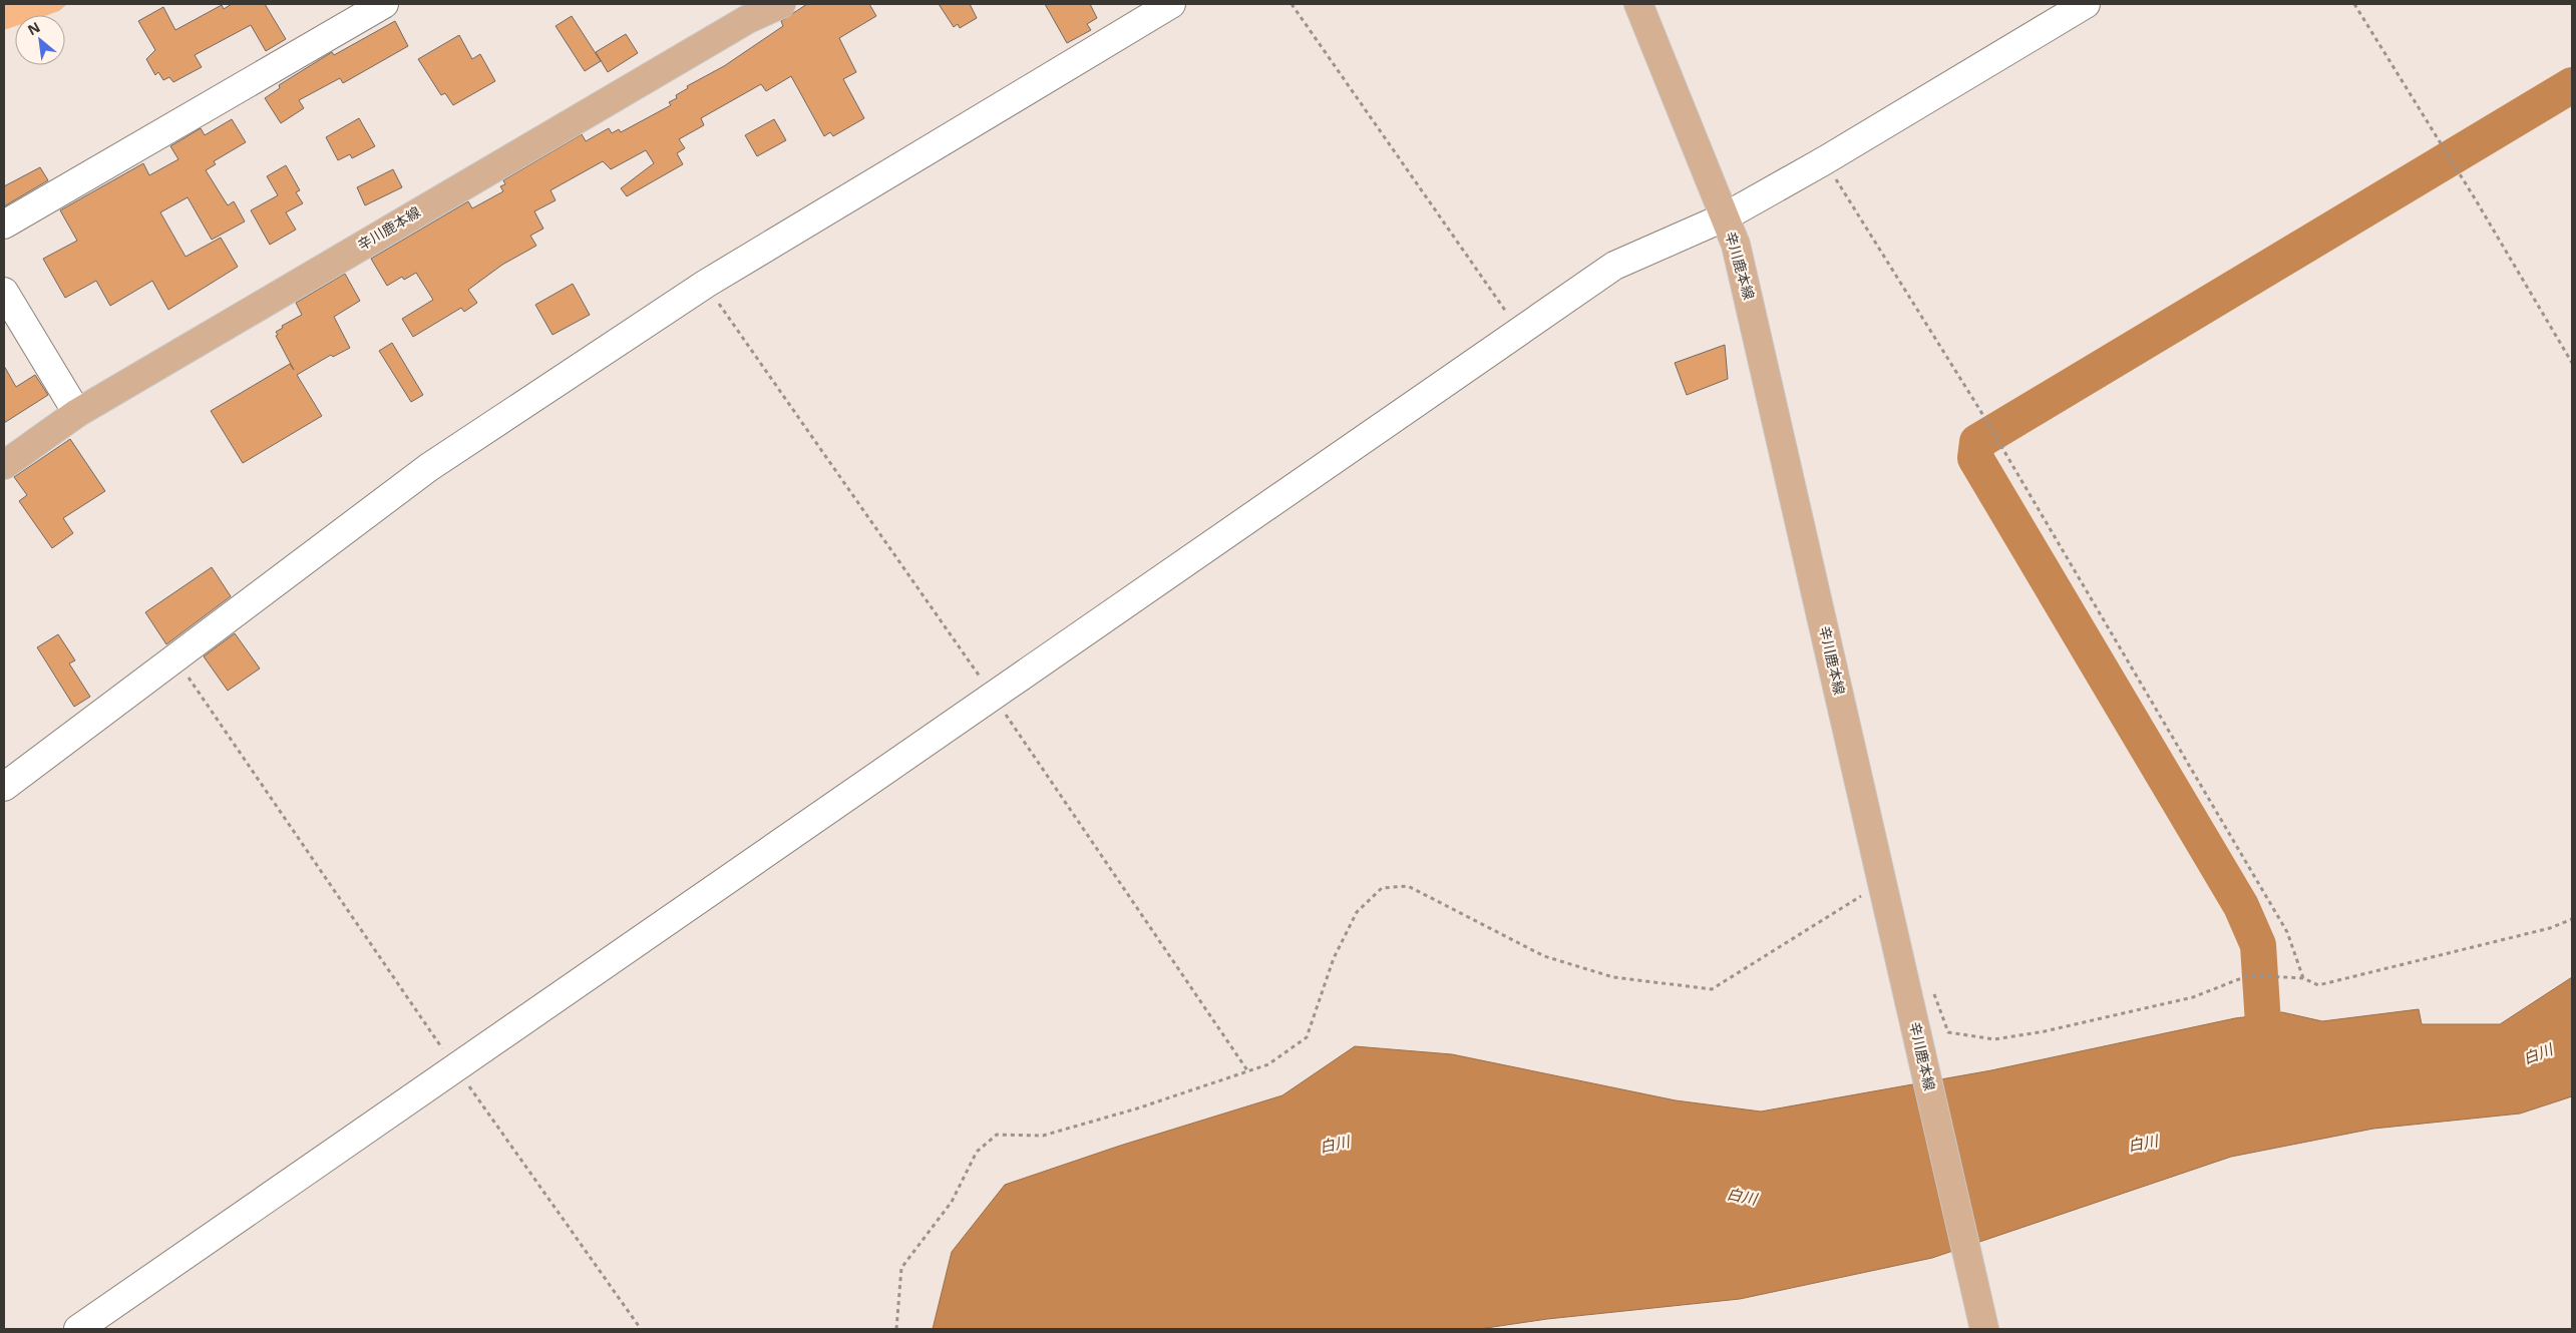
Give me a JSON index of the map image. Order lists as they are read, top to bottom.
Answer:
{
  "streets": {
    "main road": ["辛川鹿本線"]
  },
  "water": ["白川"],
  "north": "top left"
}
